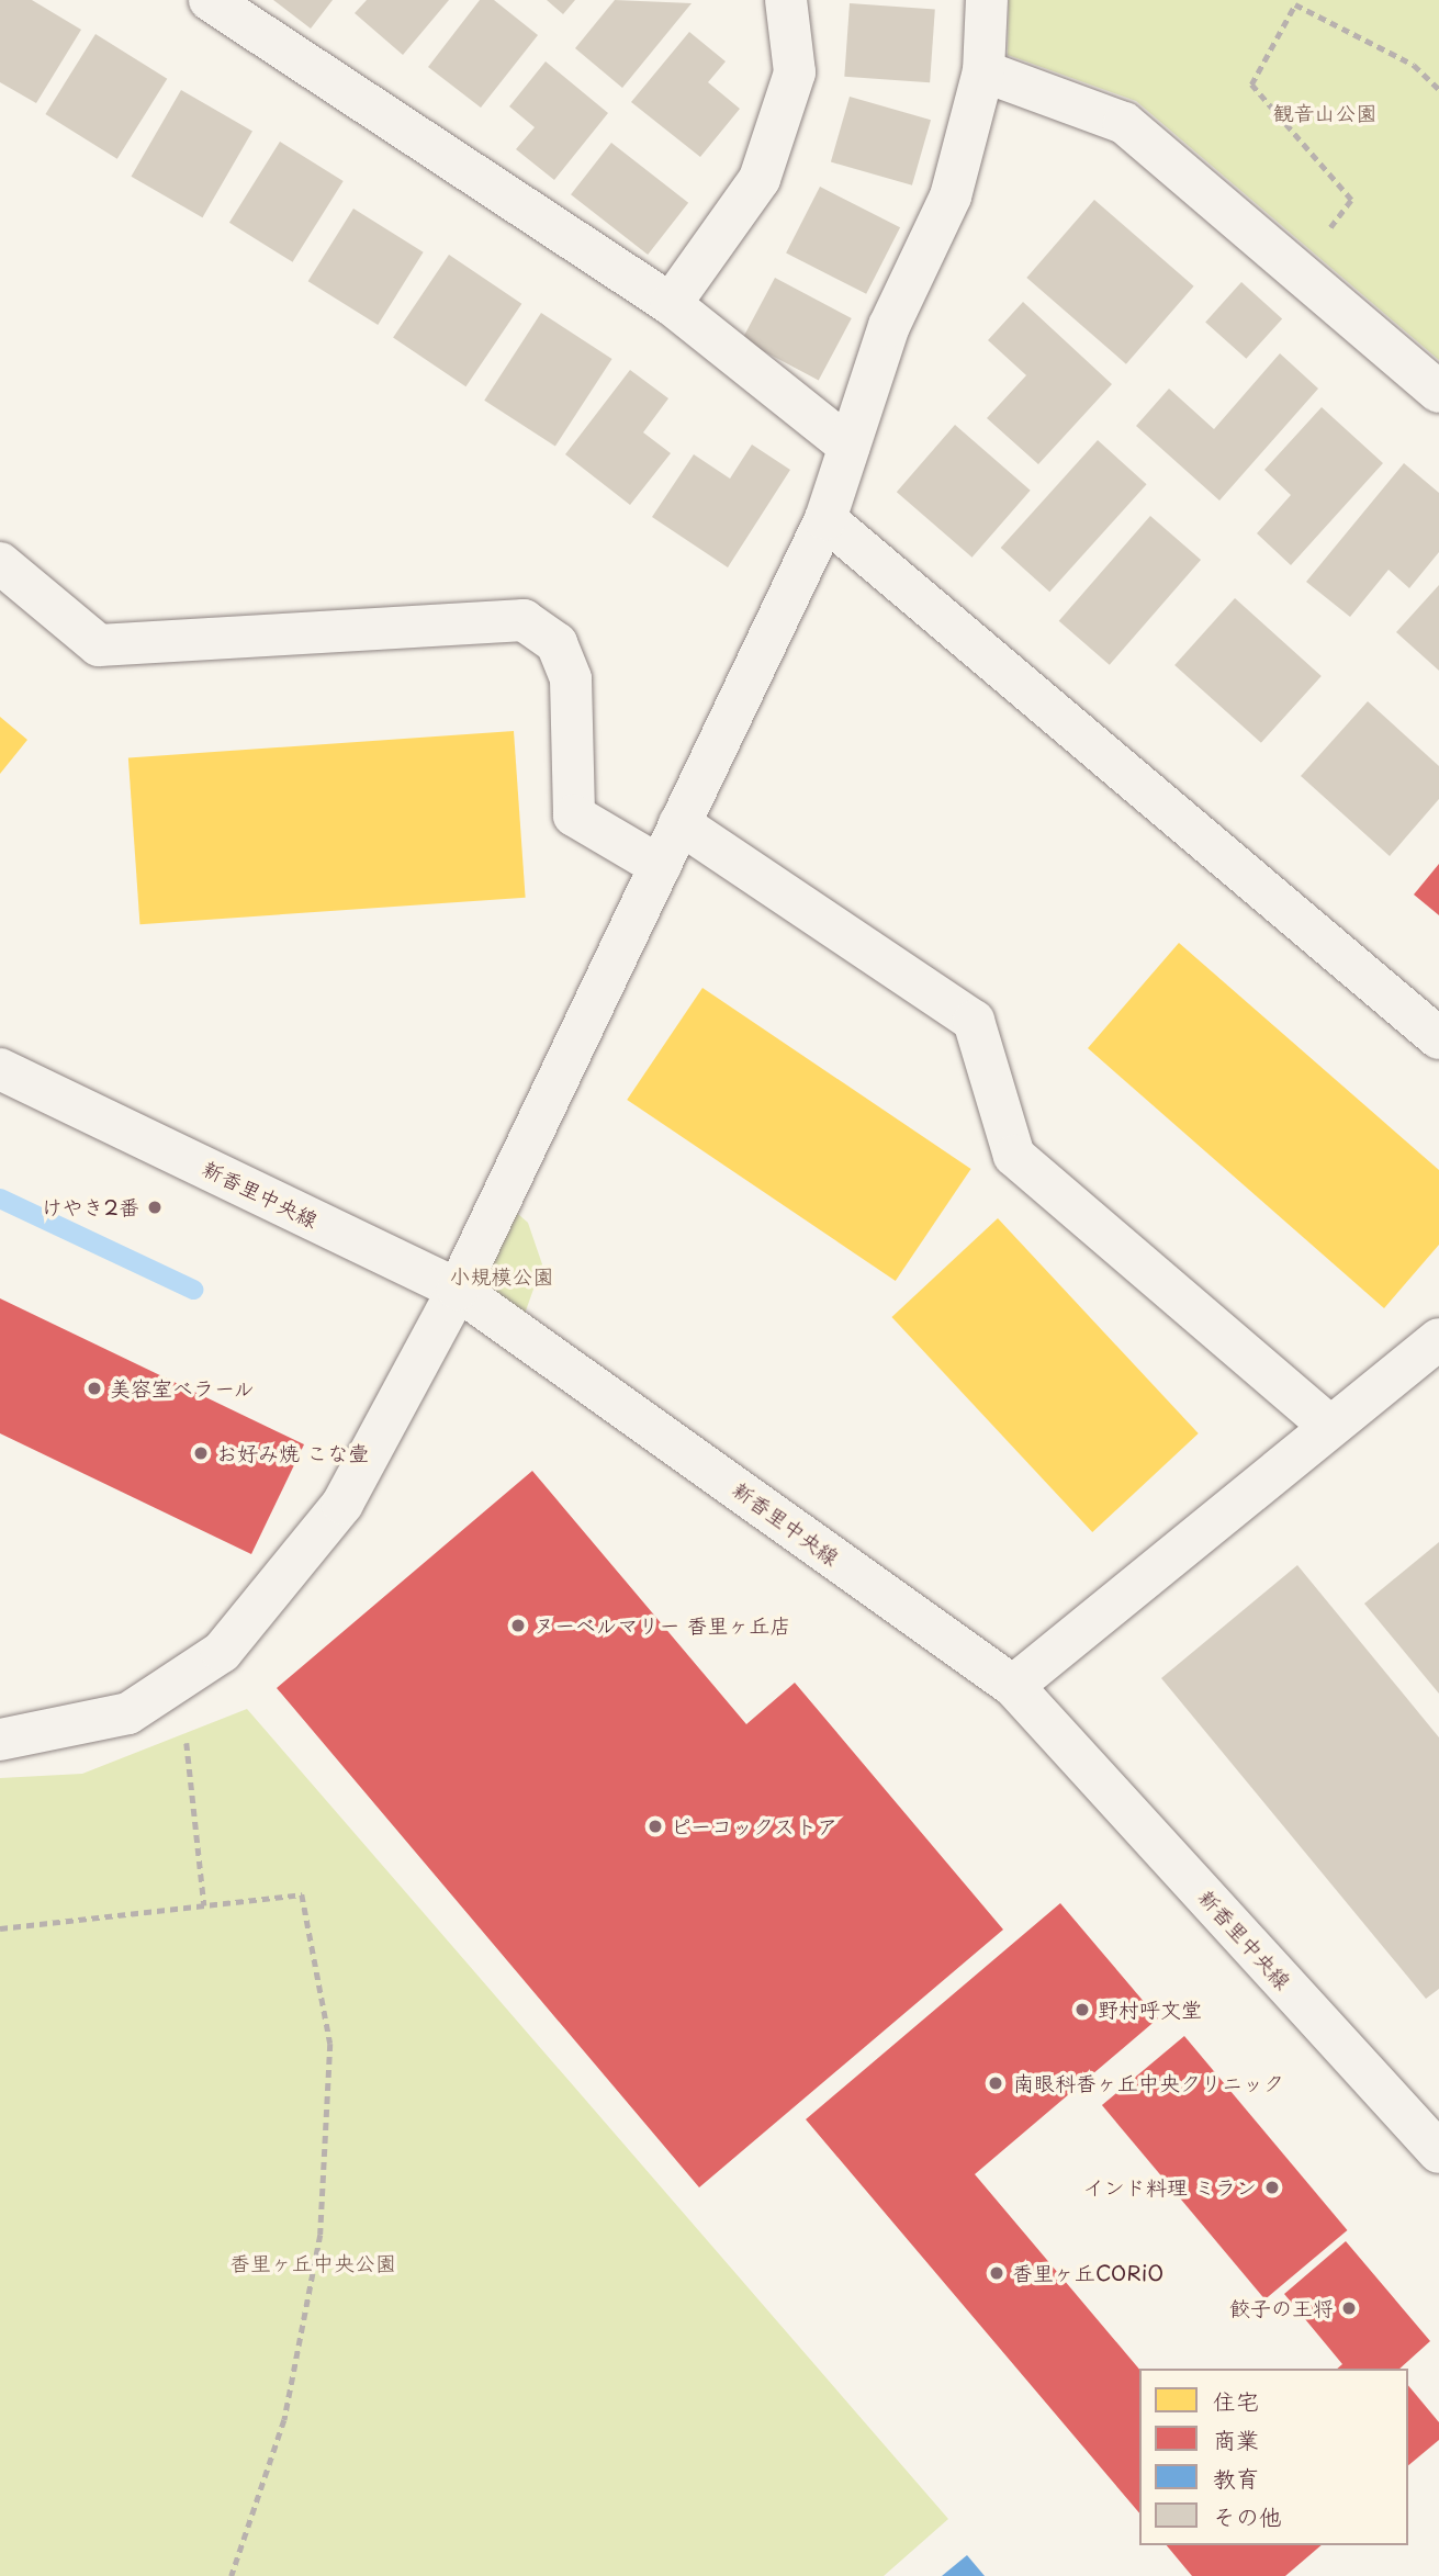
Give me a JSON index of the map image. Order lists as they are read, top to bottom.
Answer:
{
  "streets": {
    "street": ["新香里中央線"]
  },
  "parks": ["観音山公園", "小規模公園", "香里ヶ丘中央公園"],
  "places": [
    "けやき2番",
    "美容室べラール",
    "お好み焼 こな壹",
    "ヌーベルマリー 香里ヶ丘店",
    "ピーコックストア",
    "野村呼文堂",
    "南眼科香ヶ丘中央クリニック",
    "インド料理 ミラン",
    "香里ヶ丘CORiO",
    "餃子の王将"
  ],
  "legend": [
    "住宅",
    "商業",
    "教育",
    "その他"
  ]
}
